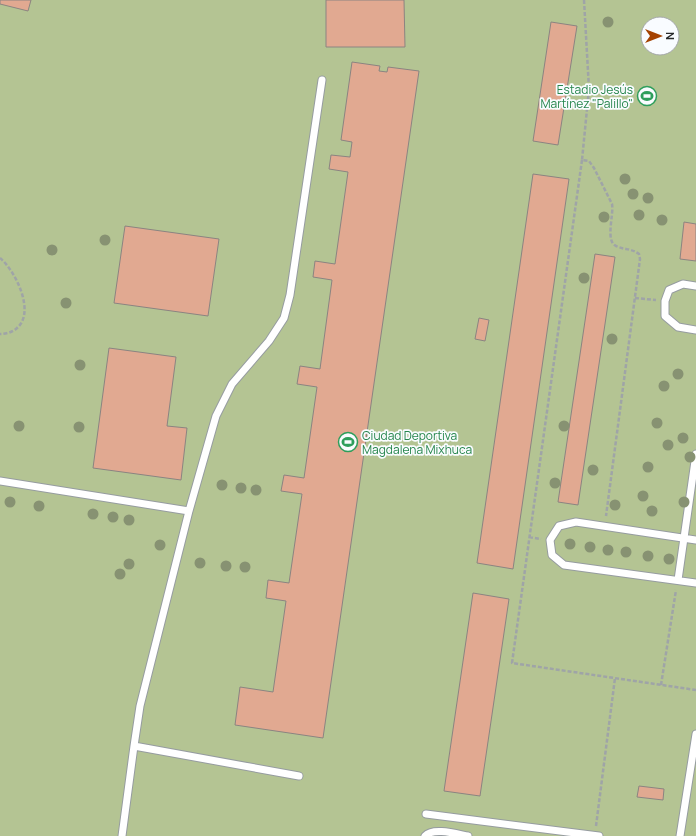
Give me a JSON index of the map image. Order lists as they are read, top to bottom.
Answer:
{
  "places": {
    "sports": ["Estadio Jesús Martínez \"Palillo\"", "Ciudad Deportiva Magdalena Mixhuca"]
  },
  "north": "right"
}
